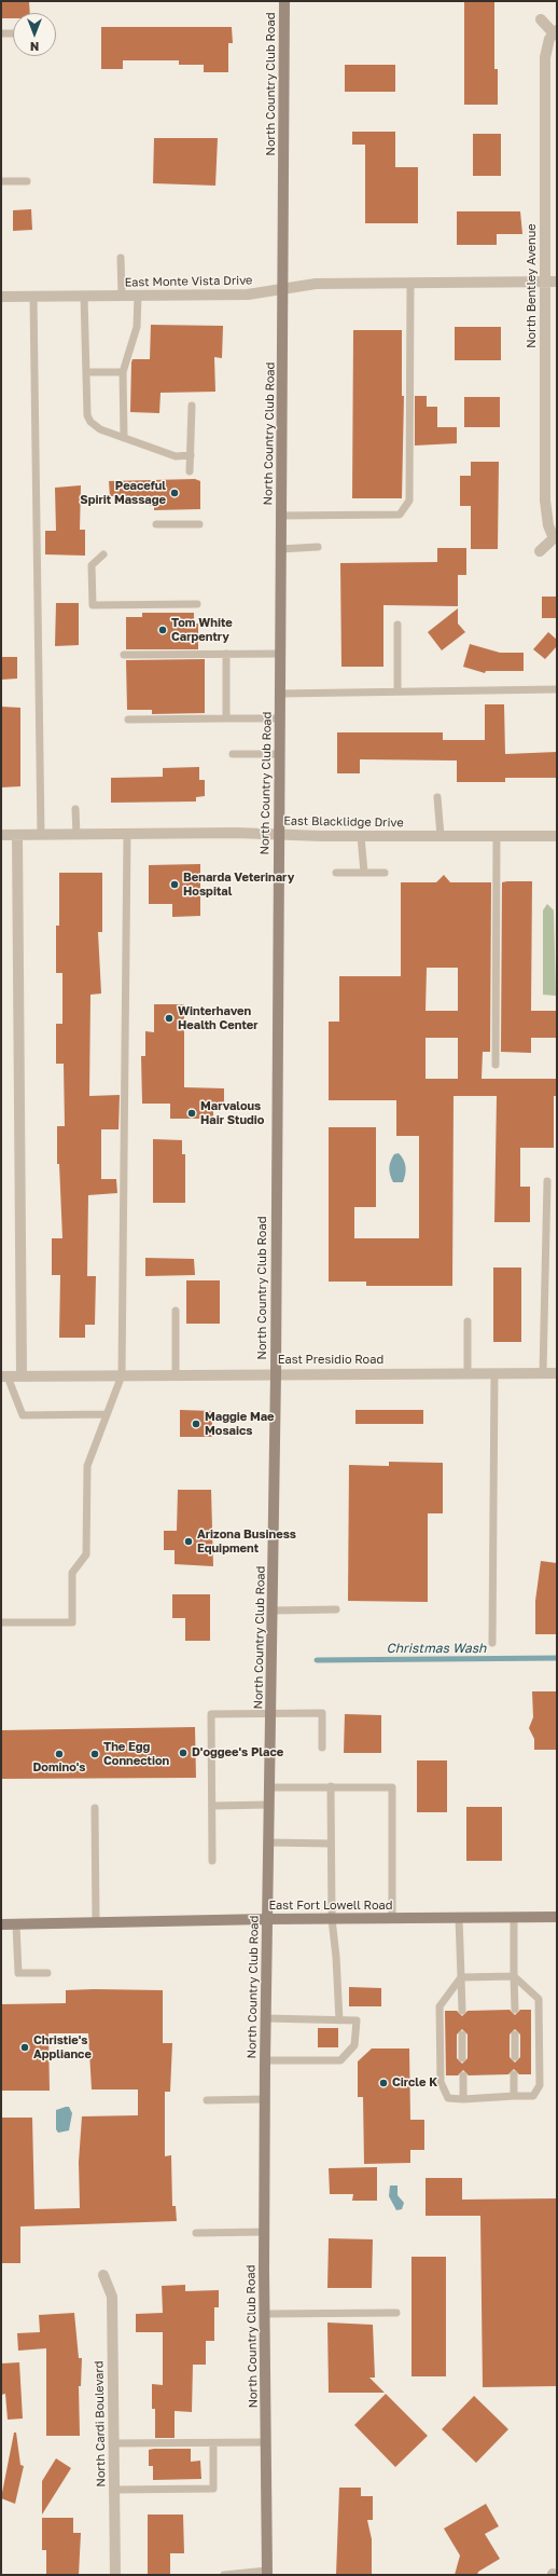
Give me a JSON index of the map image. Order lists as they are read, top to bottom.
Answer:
{
  "streets": {
    "main road": ["North Country Club Road", "East Fort Lowell Road"],
    "street": [
      "East Monte Vista Drive",
      "North Bentley Avenue",
      "East Blacklidge Drive",
      "East Presidio Road",
      "North Cardi Boulevard"
    ]
  },
  "crossings": [
    ["North Country Club Road", "East Monte Vista Drive"],
    ["North Country Club Road", "East Blacklidge Drive"],
    ["North Country Club Road", "East Presidio Road"],
    ["North Country Club Road", "East Fort Lowell Road"],
    ["East Monte Vista Drive", "North Bentley Avenue"]
  ],
  "water": ["Christmas Wash"],
  "places": [
    "Peaceful Spirit Massage",
    "Tom White Carpentry",
    "Benarda Veterinary Hospital",
    "Winterhaven Health Center",
    "Marvalous Hair Studio",
    "Maggie Mae Mosaics",
    "Arizona Business Equipment",
    "D'oggee's Place",
    "Domino's",
    "The Egg Connection",
    "Christie's Appliance",
    "Circle K"
  ],
  "north": "bottom"
}
